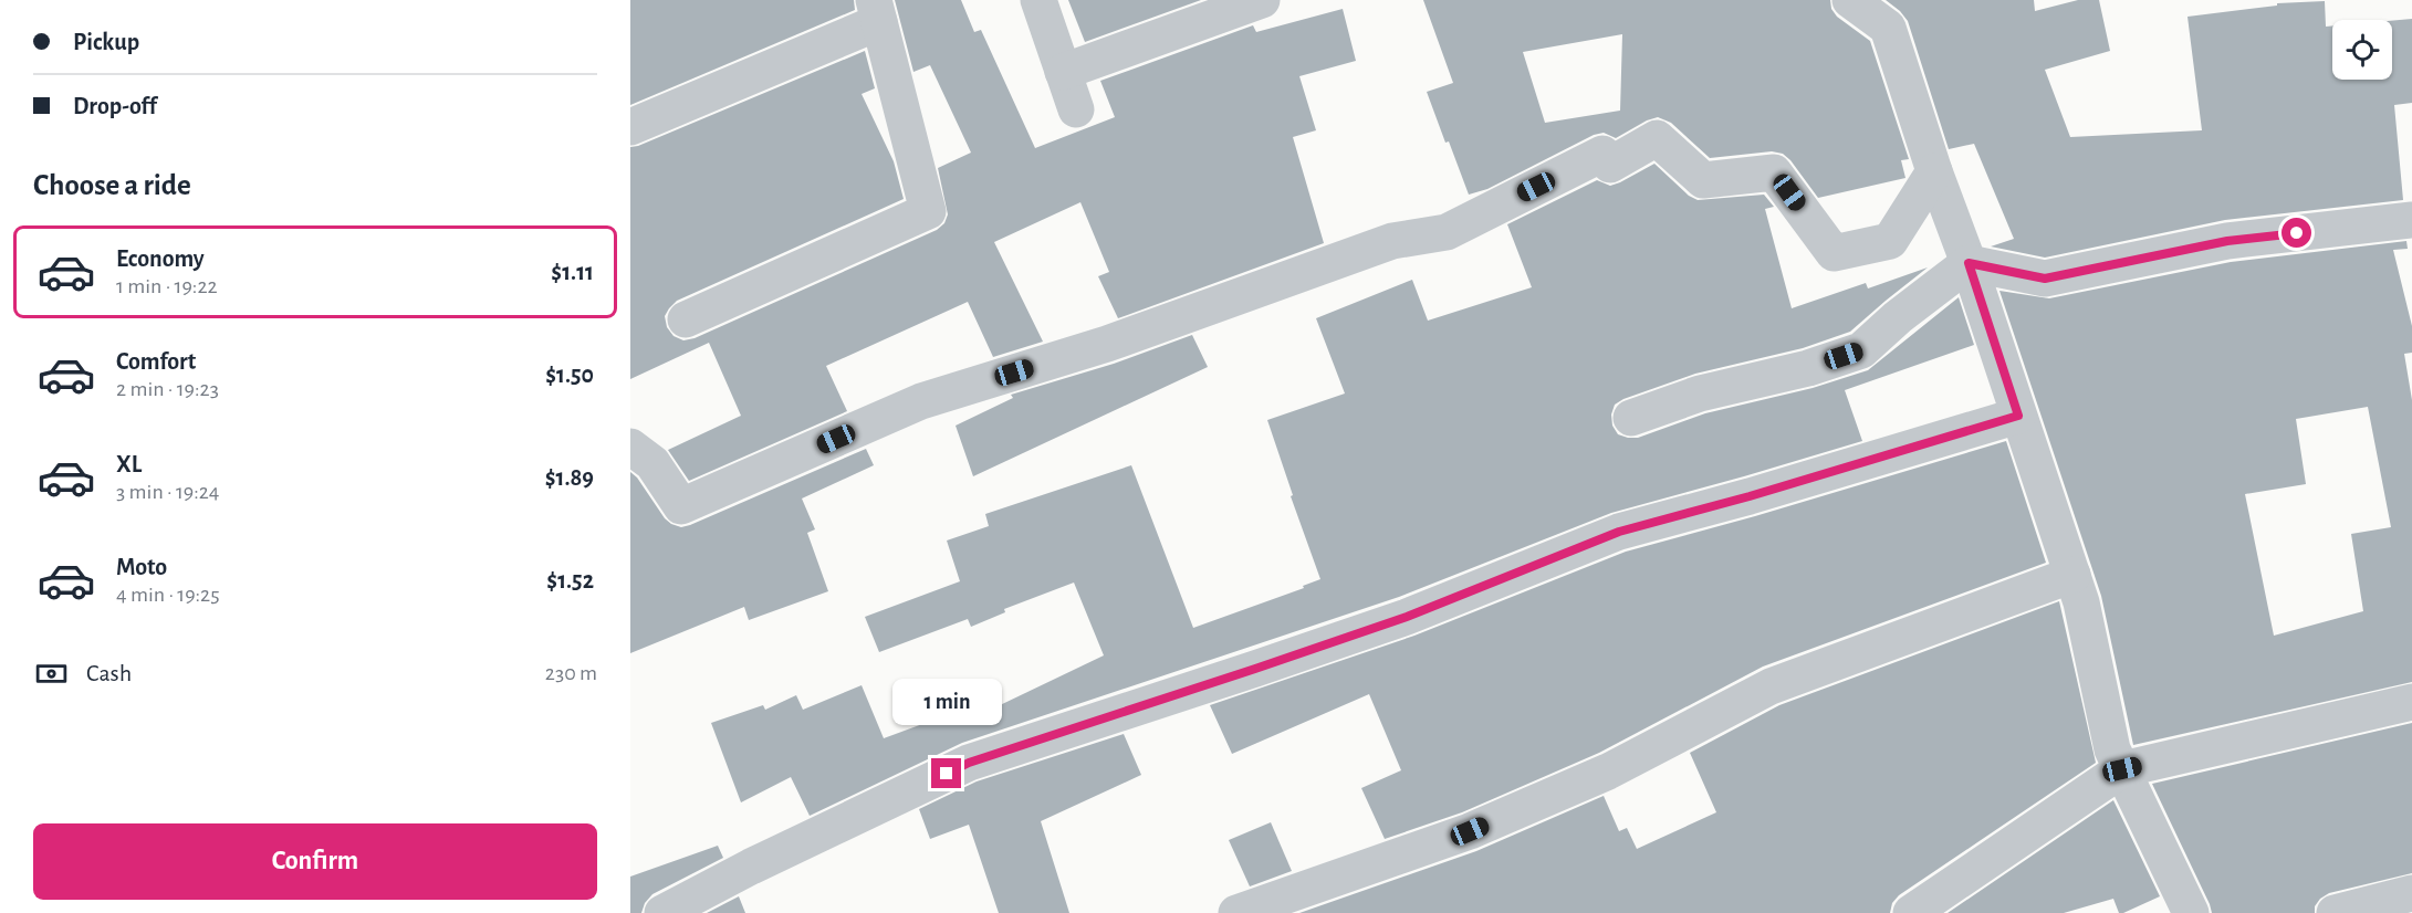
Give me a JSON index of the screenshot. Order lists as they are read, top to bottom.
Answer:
{
  "page": {
    "banner": ["Pickup", "Drop-off"],
    "heading": "Choose a ride",
    "list": [
      {
        "name": "Economy",
        "note": "1 min · 19:22",
        "value": "$1.11"
      },
      {
        "name": "Comfort",
        "note": "2 min · 19:23",
        "value": "$1.50"
      },
      {
        "name": "XL",
        "note": "3 min · 19:24",
        "value": "$1.89"
      },
      {
        "name": "Moto",
        "note": "4 min · 19:25",
        "value": "$1.52"
      }
    ],
    "pay": ["Cash", "230 m"],
    "bubble": "1 min",
    "buttons": "Confirm"
  }
}
